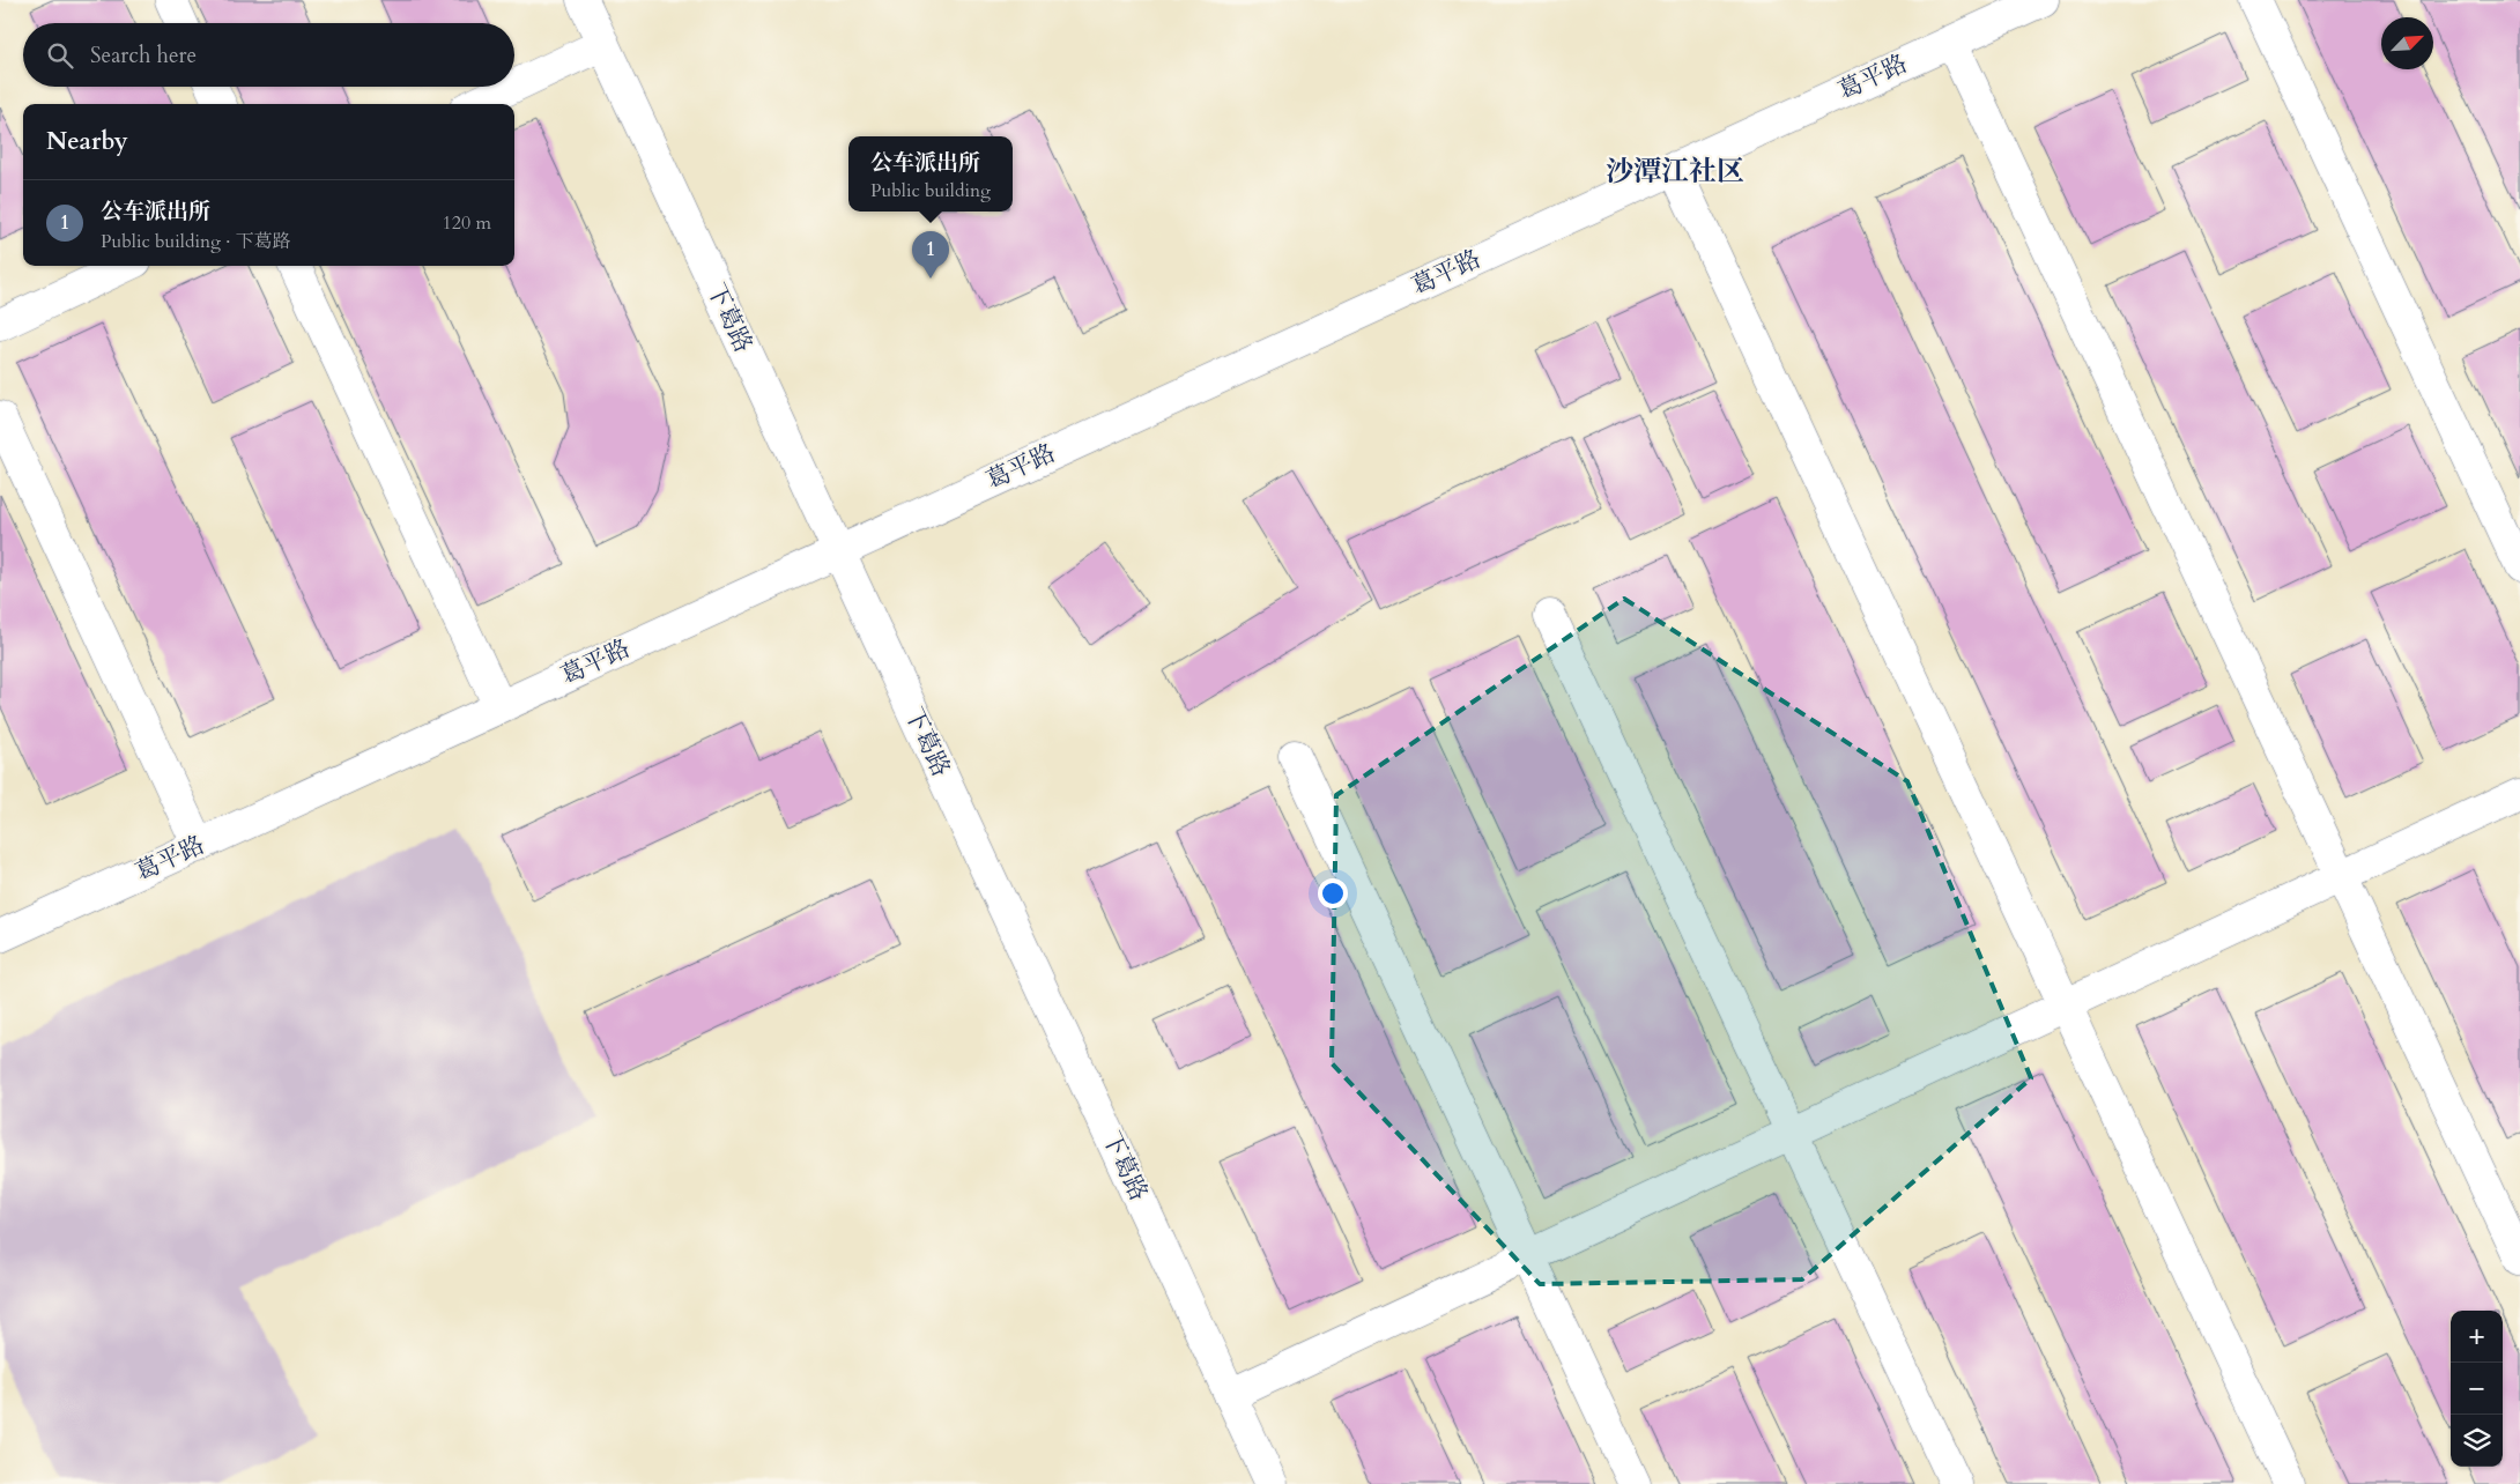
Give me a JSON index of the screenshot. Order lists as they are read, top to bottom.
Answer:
{
  "streets": {
    "street": ["葛平路", "下葛路"]
  },
  "crossings": [
    ["葛平路", "下葛路"]
  ],
  "districts": ["沙潭江社区"],
  "north": "top right",
  "page": {
    "search": "Search here",
    "heading": "Nearby",
    "popup": ["公车派出所", "Public building"],
    "list": [
      {
        "mark": "1",
        "name": "公车派出所",
        "note": "Public building · 下葛路",
        "value": "120 m"
      }
    ],
    "pins": "1",
    "map_buttons": ["+", "−"]
  }
}
